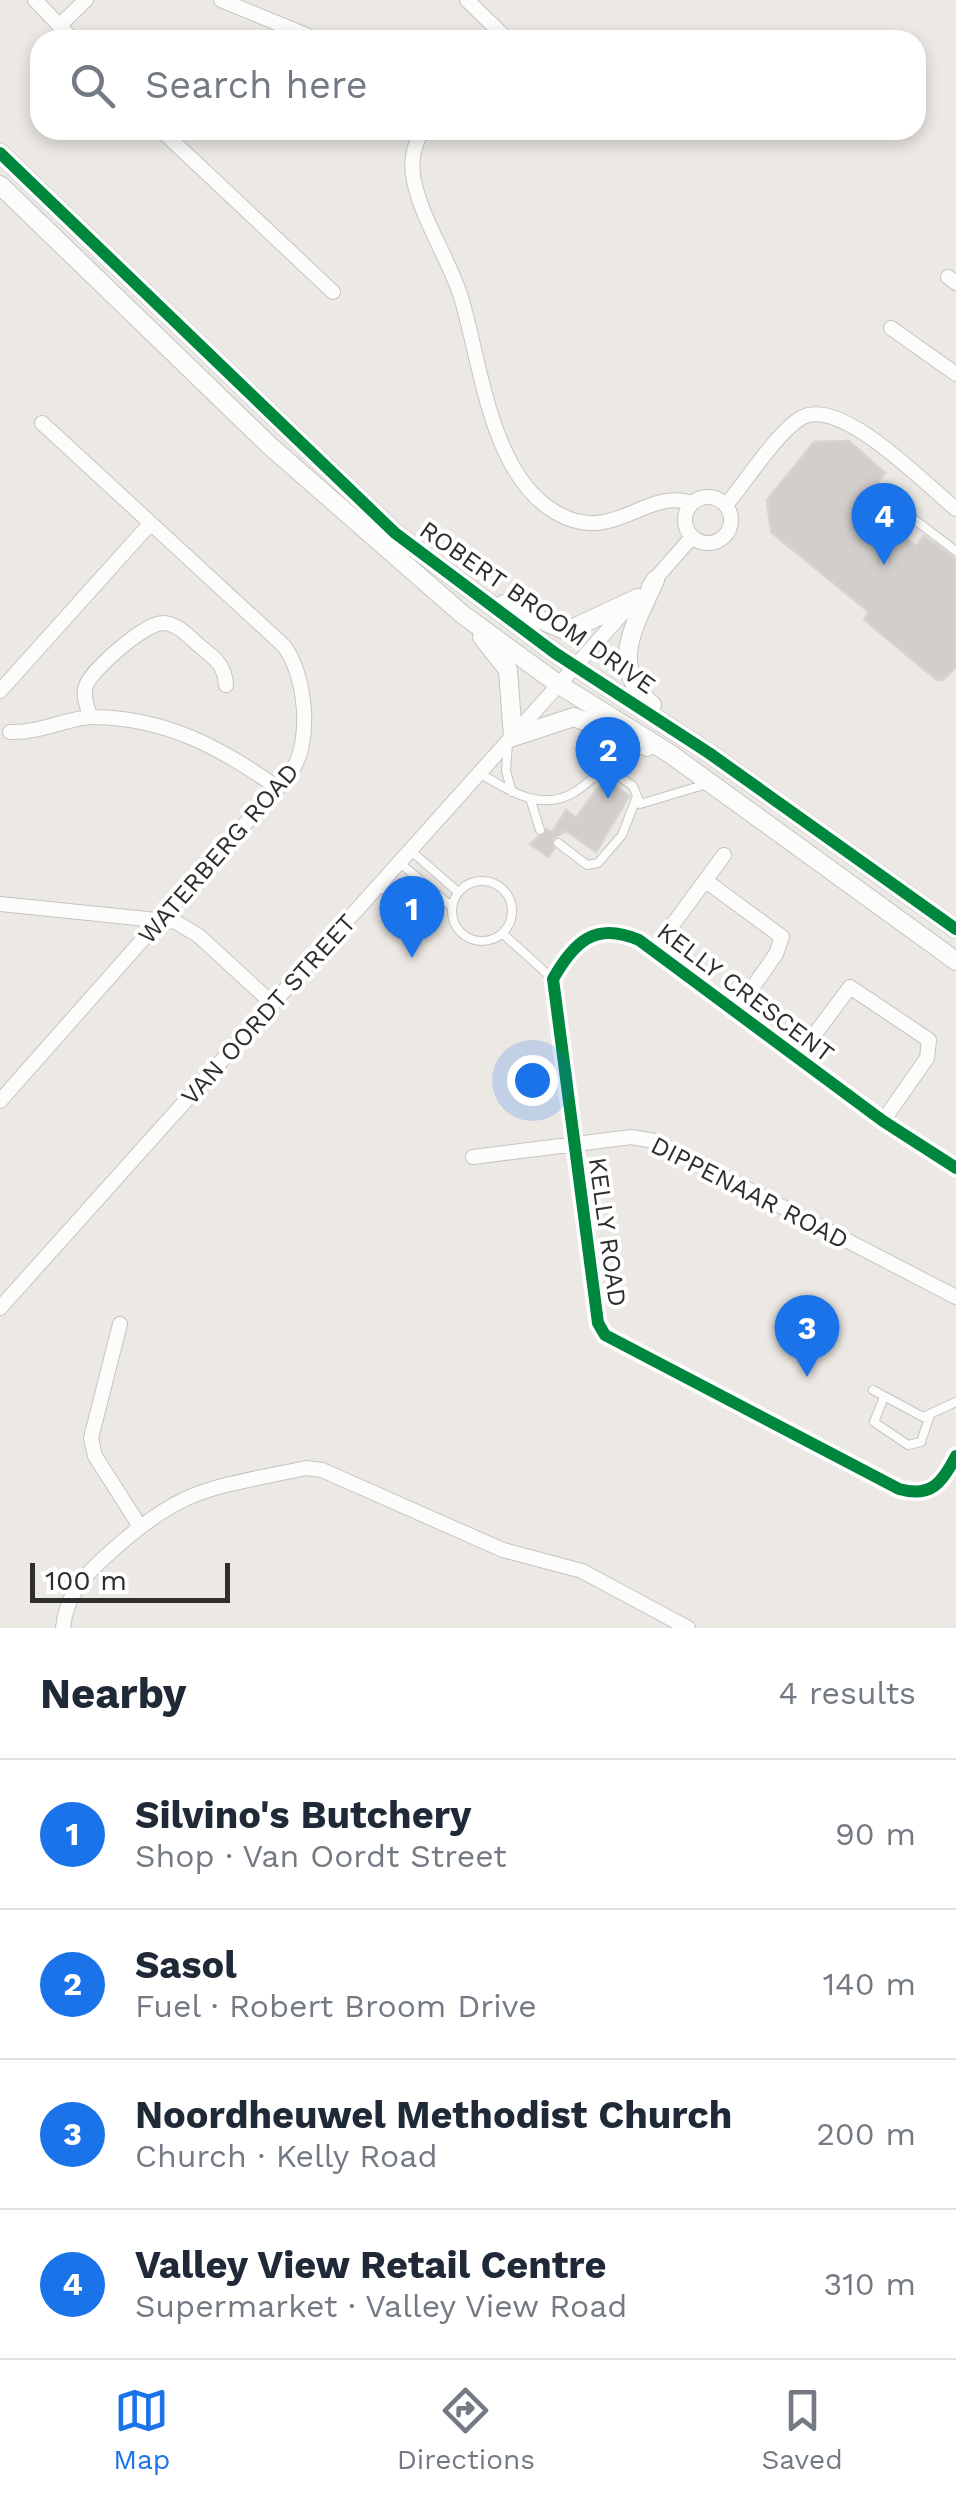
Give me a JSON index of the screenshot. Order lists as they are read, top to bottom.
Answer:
{
  "streets": {
    "street": [
      "ROBERT BROOM DRIVE",
      "WATERBERG ROAD",
      "KELLY CRESCENT",
      "VAN OORDT STREET",
      "DIPPENAAR ROAD",
      "KELLY ROAD"
    ]
  },
  "crossings": [
    ["ROBERT BROOM DRIVE", "VAN OORDT STREET"],
    ["DIPPENAAR ROAD", "KELLY ROAD"]
  ],
  "scale_bar": "100 m",
  "page": {
    "search": "Search here",
    "pins": [
      "4",
      "2",
      "1",
      "3"
    ],
    "scale": "100 m",
    "heading": ["Nearby", "4 results"],
    "list": [
      {
        "mark": "1",
        "name": "Silvino's Butchery",
        "note": "Shop · Van Oordt Street",
        "value": "90 m"
      },
      {
        "mark": "2",
        "name": "Sasol",
        "note": "Fuel · Robert Broom Drive",
        "value": "140 m"
      },
      {
        "mark": "3",
        "name": "Noordheuwel Methodist Church",
        "note": "Church · Kelly Road",
        "value": "200 m"
      },
      {
        "mark": "4",
        "name": "Valley View Retail Centre",
        "note": "Supermarket · Valley View Road",
        "value": "310 m"
      }
    ],
    "nav": ["Map", "Directions", "Saved"]
  }
}
